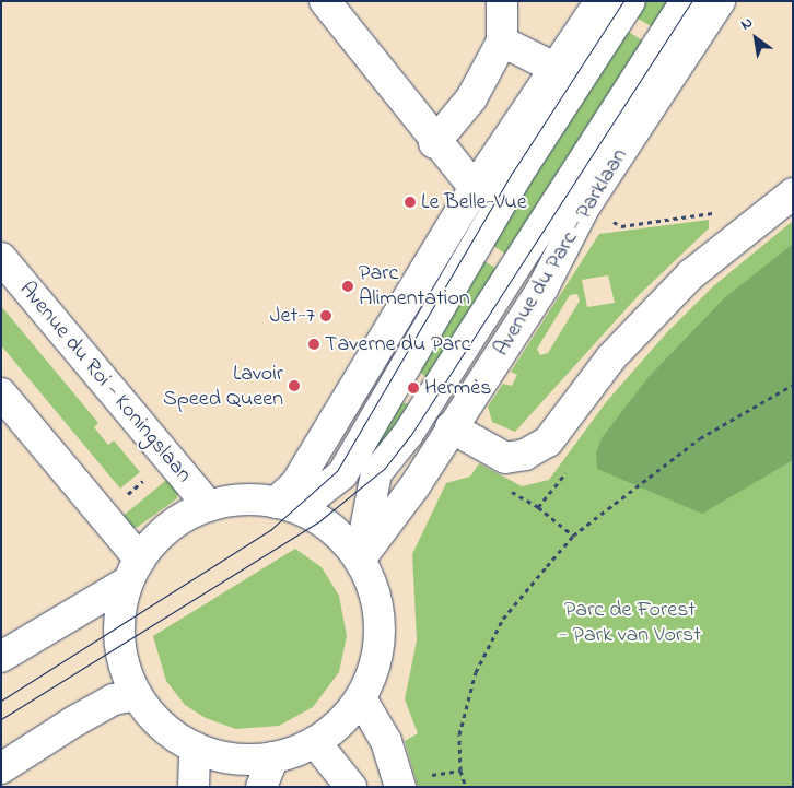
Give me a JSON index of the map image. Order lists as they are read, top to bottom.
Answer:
{
  "streets": {
    "street": ["Avenue du Parc - Parklaan", "Avenue du Roi - Koningslaan"]
  },
  "parks": ["Parc de Forest - Park van Vorst"],
  "places": [
    "Le Belle-Vue",
    "Parc Alimentation",
    "Jet-7",
    "Taverne du Parc",
    "Lavoir Speed Queen",
    "Hermès"
  ],
  "north": "top left"
}
